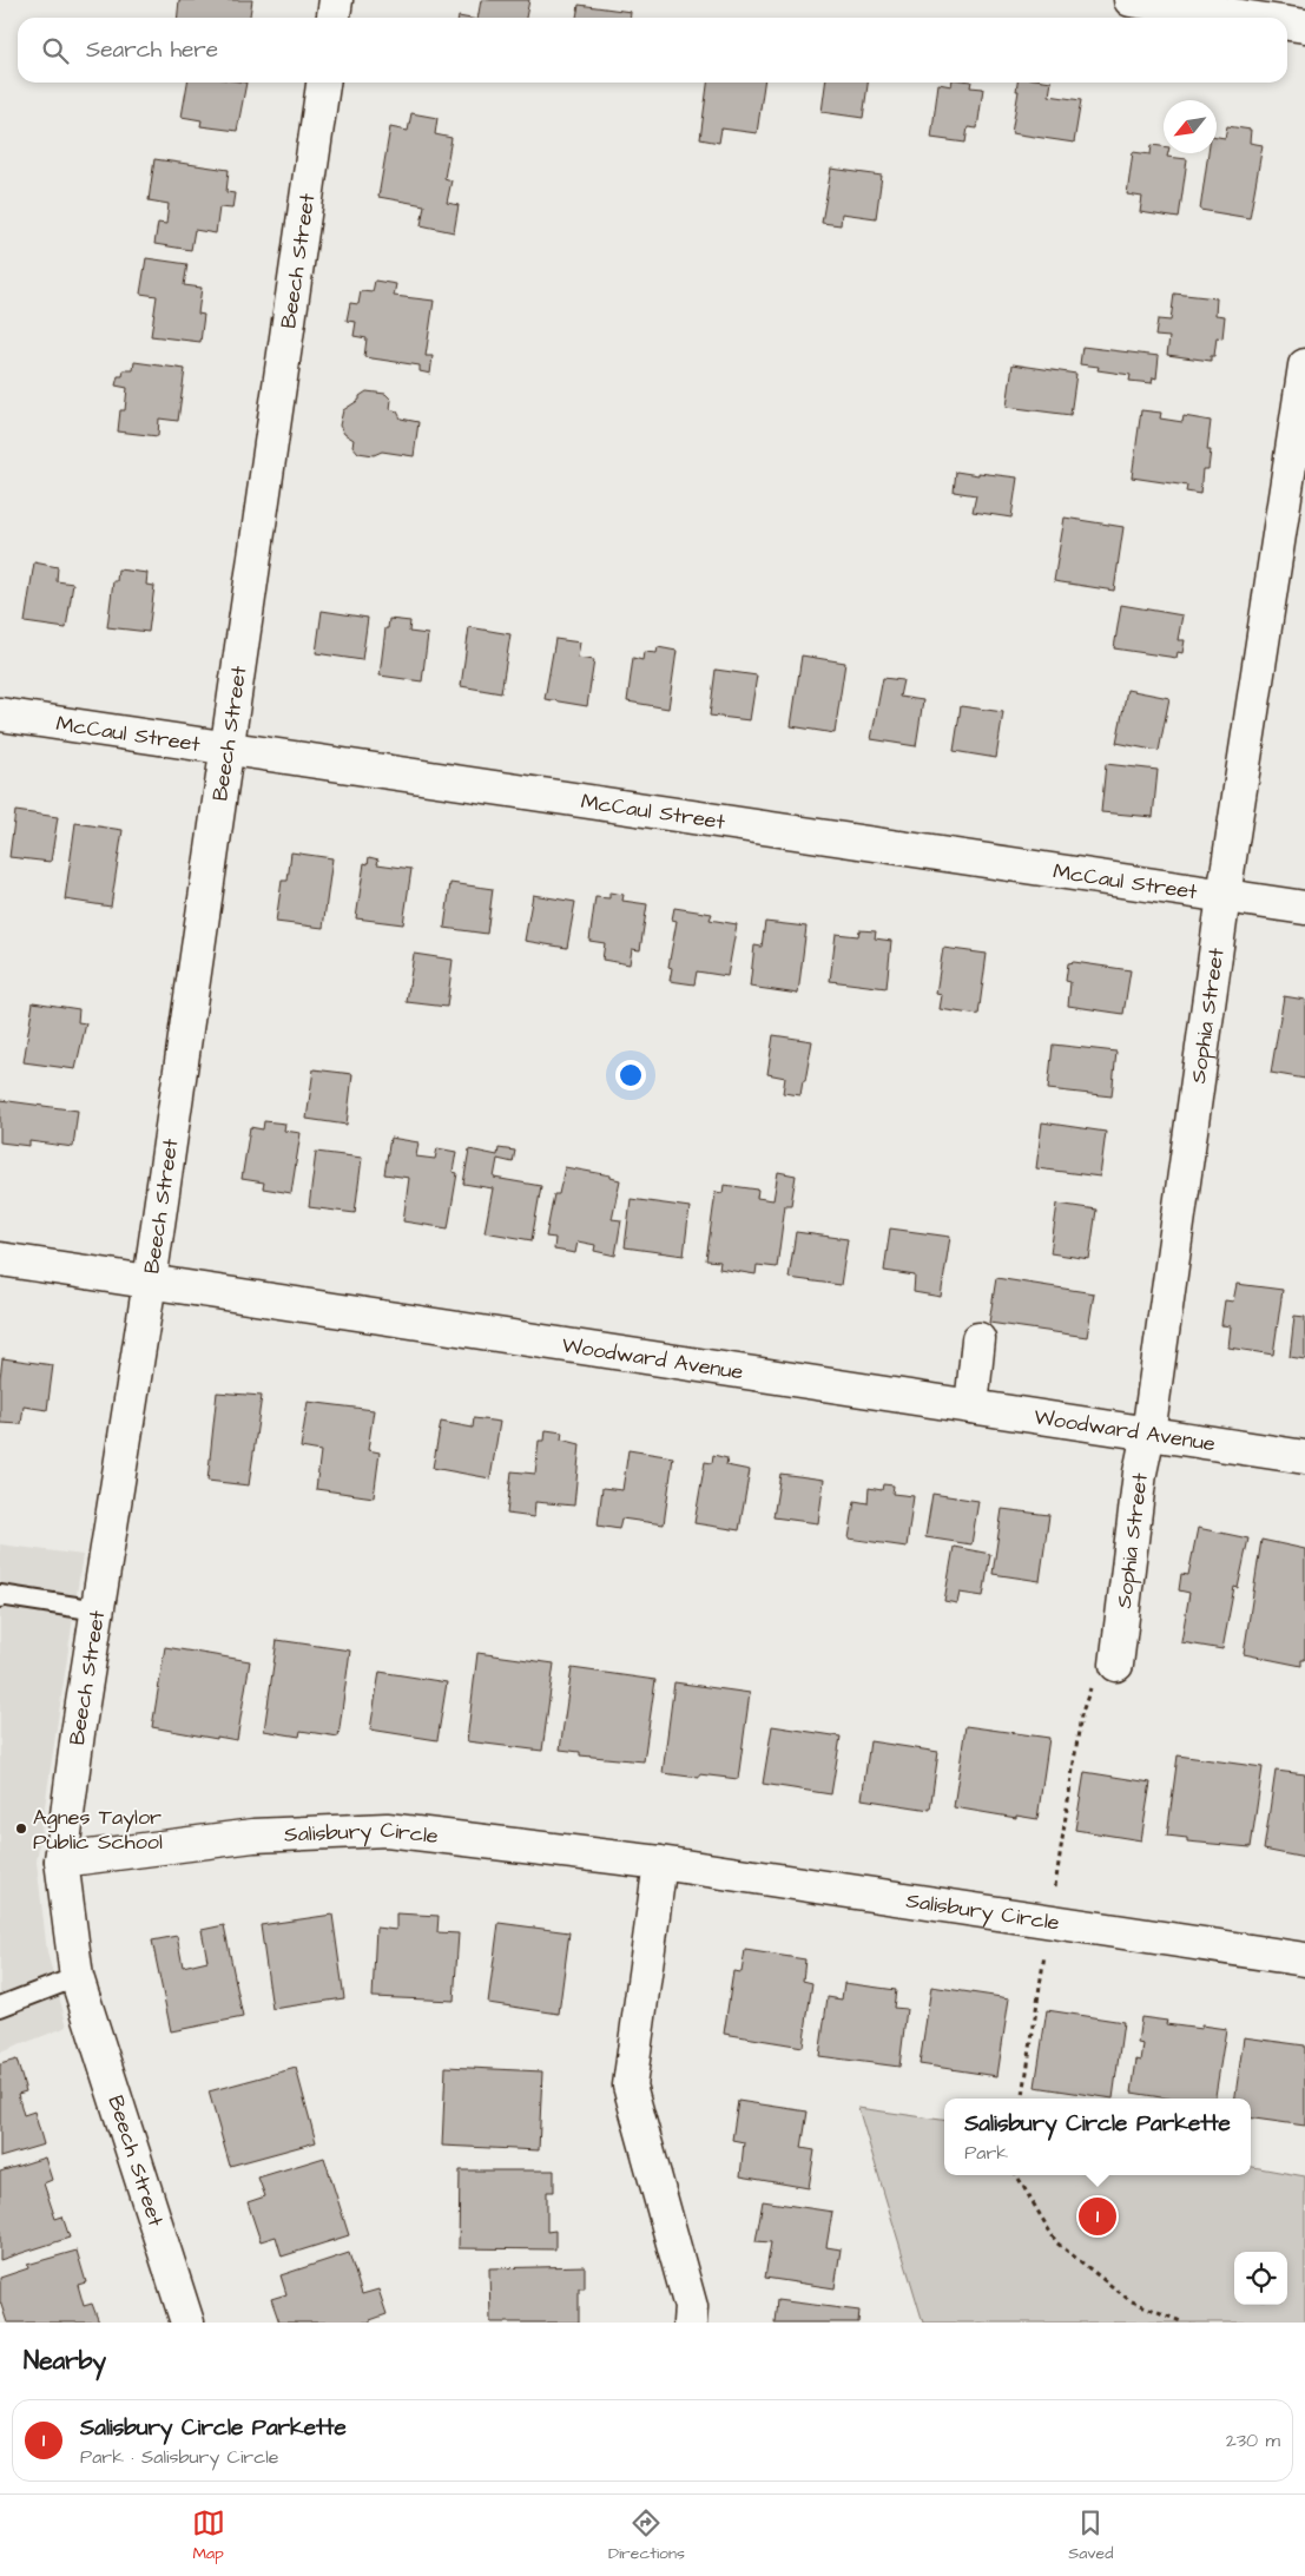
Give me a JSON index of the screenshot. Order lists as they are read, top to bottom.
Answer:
{
  "streets": {
    "street": [
      "Beech Street",
      "McCaul Street",
      "Sophia Street",
      "Woodward Avenue",
      "Salisbury Circle"
    ]
  },
  "crossings": [
    ["Beech Street", "McCaul Street"],
    ["Beech Street", "Woodward Avenue"],
    ["Beech Street", "Salisbury Circle"],
    ["McCaul Street", "Sophia Street"],
    ["Sophia Street", "Woodward Avenue"]
  ],
  "places": ["Agnes Taylor Public School"],
  "north": "bottom left",
  "page": {
    "search": "Search here",
    "popup": ["Salisbury Circle Parkette", "Park"],
    "pins": "1",
    "heading": "Nearby",
    "list": [
      {
        "mark": "1",
        "name": "Salisbury Circle Parkette",
        "note": "Park · Salisbury Circle",
        "value": "230 m"
      }
    ],
    "nav": ["Map", "Directions", "Saved"]
  }
}
